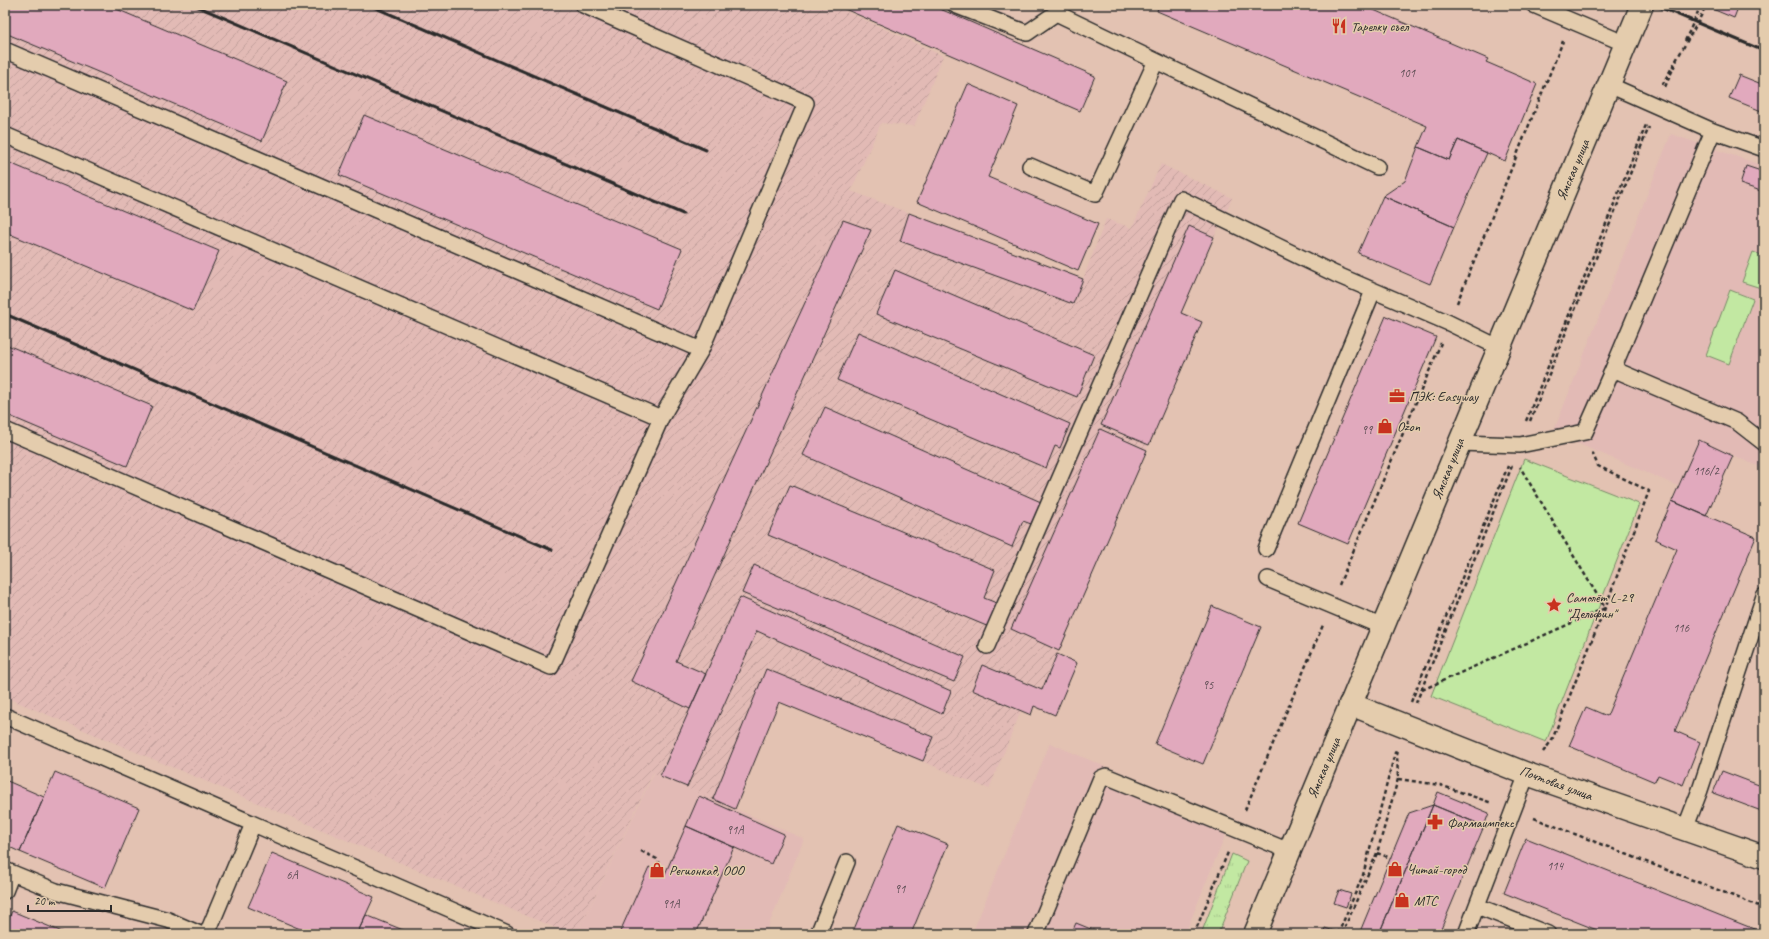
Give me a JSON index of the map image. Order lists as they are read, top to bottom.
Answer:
{
  "streets": {
    "main road": ["Ямская улица", "Почтовая улица"]
  },
  "crossings": [
    ["Ямская улица", "Почтовая улица"]
  ],
  "places": {
    "restaurant": ["Тарелку съел"],
    "office": ["ПЭК: Easyway"],
    "shop": [
      "Ozon",
      "Читай-город",
      "Регионкад, ООО",
      "МТС"
    ],
    "place": ["Самолёт L-29 \"Дельфин\""],
    "pharmacy": ["Фармаимпекс"]
  },
  "house_numbers": [
    "101",
    "99",
    "116/2",
    "116",
    "95",
    "91А",
    "114",
    "6А",
    "91",
    "91А"
  ],
  "scale_bar": "20 m"
}
